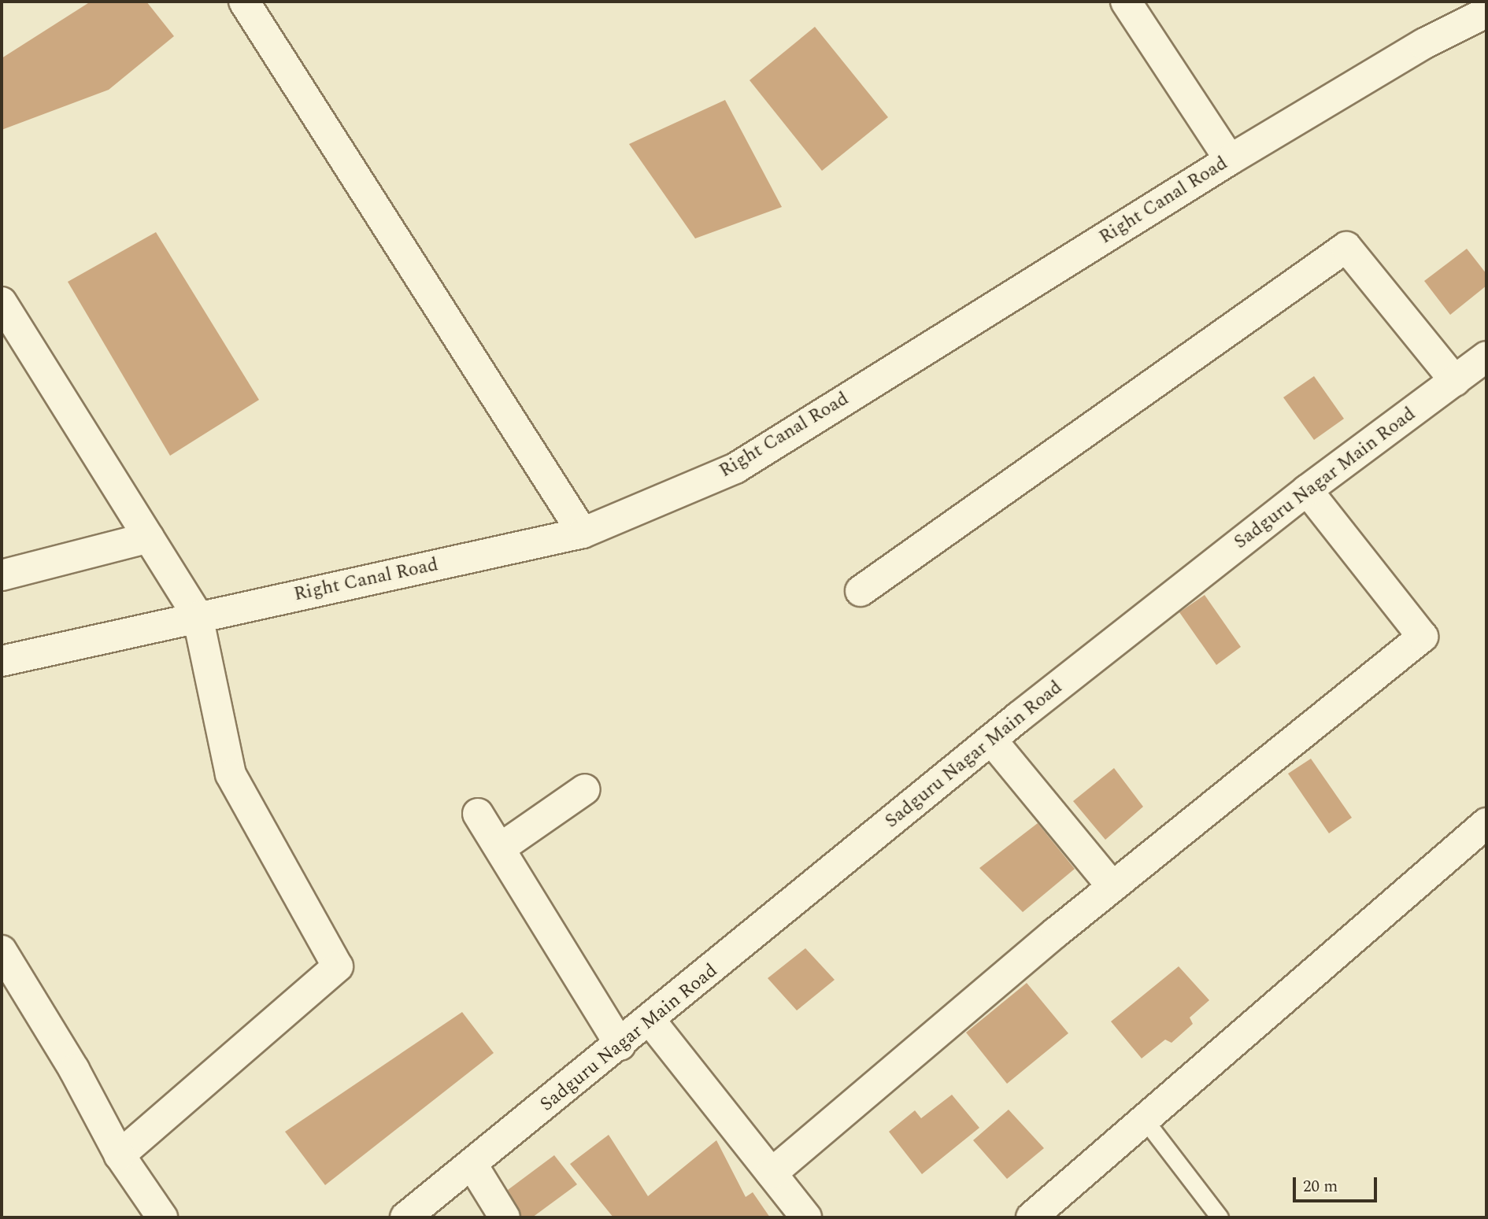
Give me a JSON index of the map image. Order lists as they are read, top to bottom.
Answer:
{
  "streets": {
    "street": ["Right Canal Road", "Sadguru Nagar Main Road"]
  },
  "scale_bar": "20 m"
}
